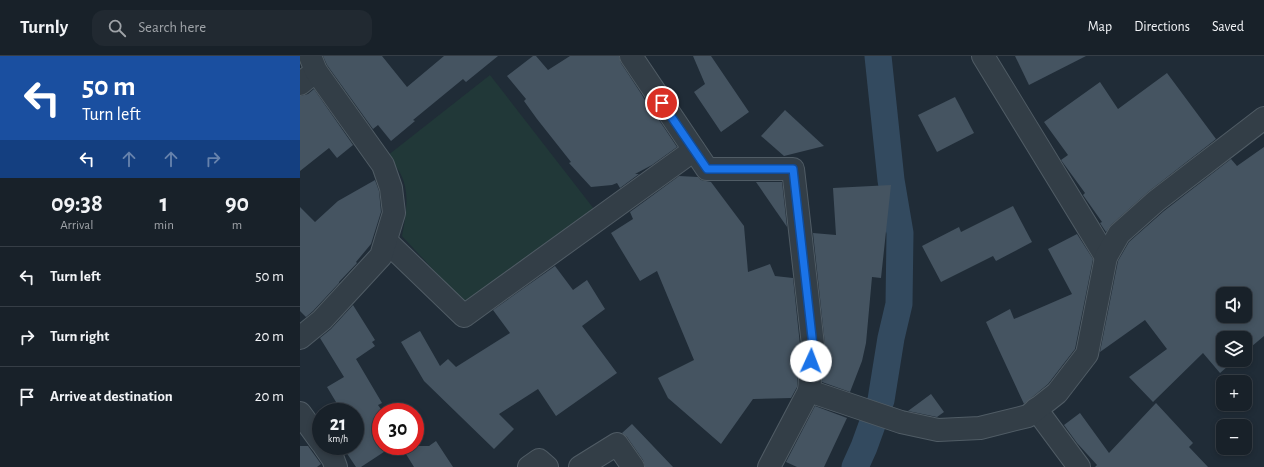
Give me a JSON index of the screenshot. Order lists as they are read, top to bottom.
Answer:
{
  "page": {
    "header": "Turnly",
    "search": "Search here",
    "nav": ["Map", "Directions", "Saved"],
    "turn": ["50 m", "Turn left"],
    "eta": [
      "09:38",
      "Arrival",
      "1",
      "min",
      "90",
      "m"
    ],
    "list": [
      {
        "name": "Turn left",
        "value": "50 m"
      },
      {
        "name": "Turn right",
        "value": "20 m"
      },
      {
        "name": "Arrive at destination",
        "value": "20 m"
      }
    ],
    "map_buttons": ["+", "−"],
    "speed": "21 km/h",
    "limit": "30"
  }
}
